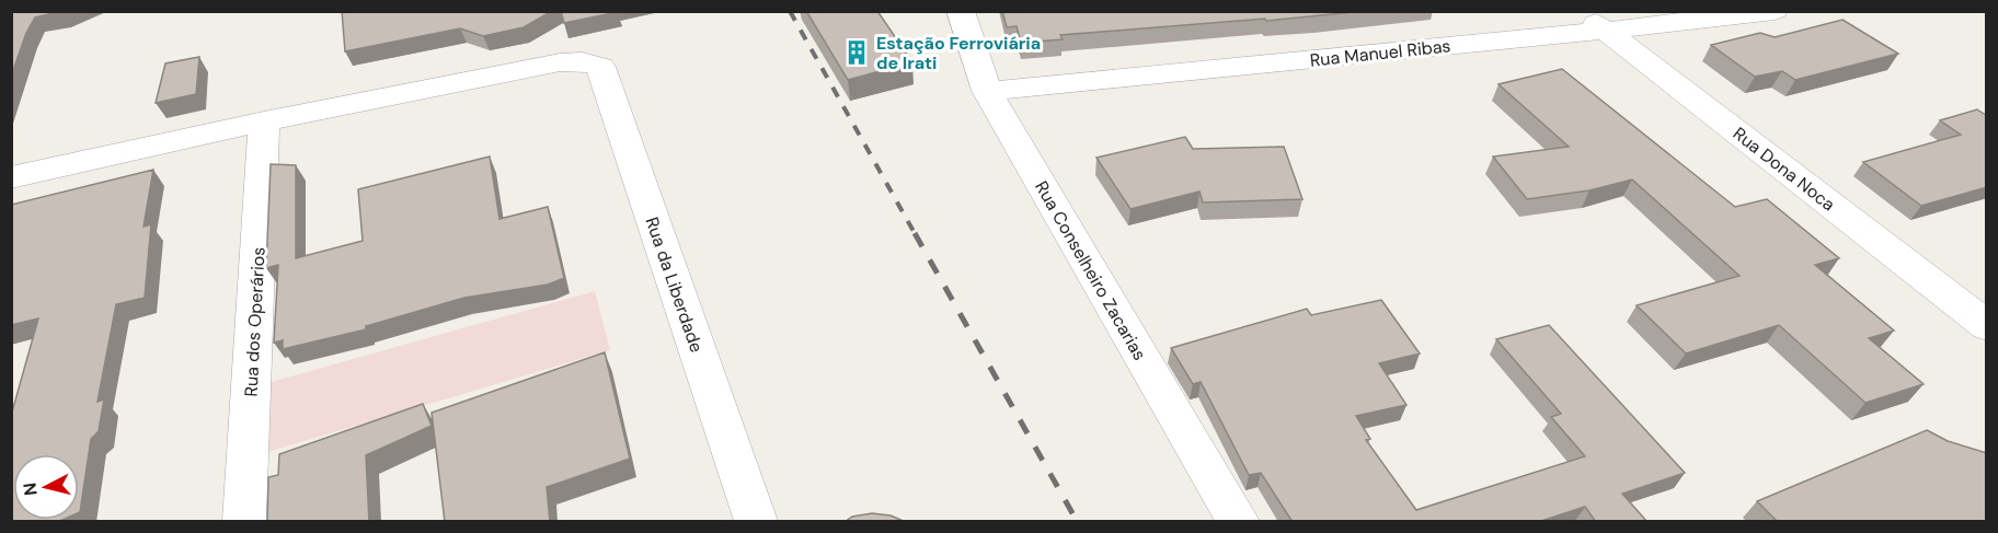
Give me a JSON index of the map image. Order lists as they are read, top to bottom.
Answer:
{
  "streets": {
    "street": [
      "Rua Manuel Ribas",
      "Rua Dona Noca",
      "Rua Conselheiro Zacarias",
      "Rua da Liberdade",
      "Rua dos Operários"
    ]
  },
  "crossings": [
    ["Rua Manuel Ribas", "Rua Dona Noca"],
    ["Rua Manuel Ribas", "Rua Conselheiro Zacarias"],
    ["Rua da Liberdade", "Rua dos Operários"]
  ],
  "places": {
    "building": ["Estação Ferroviária de Irati"]
  },
  "north": "left"
}
